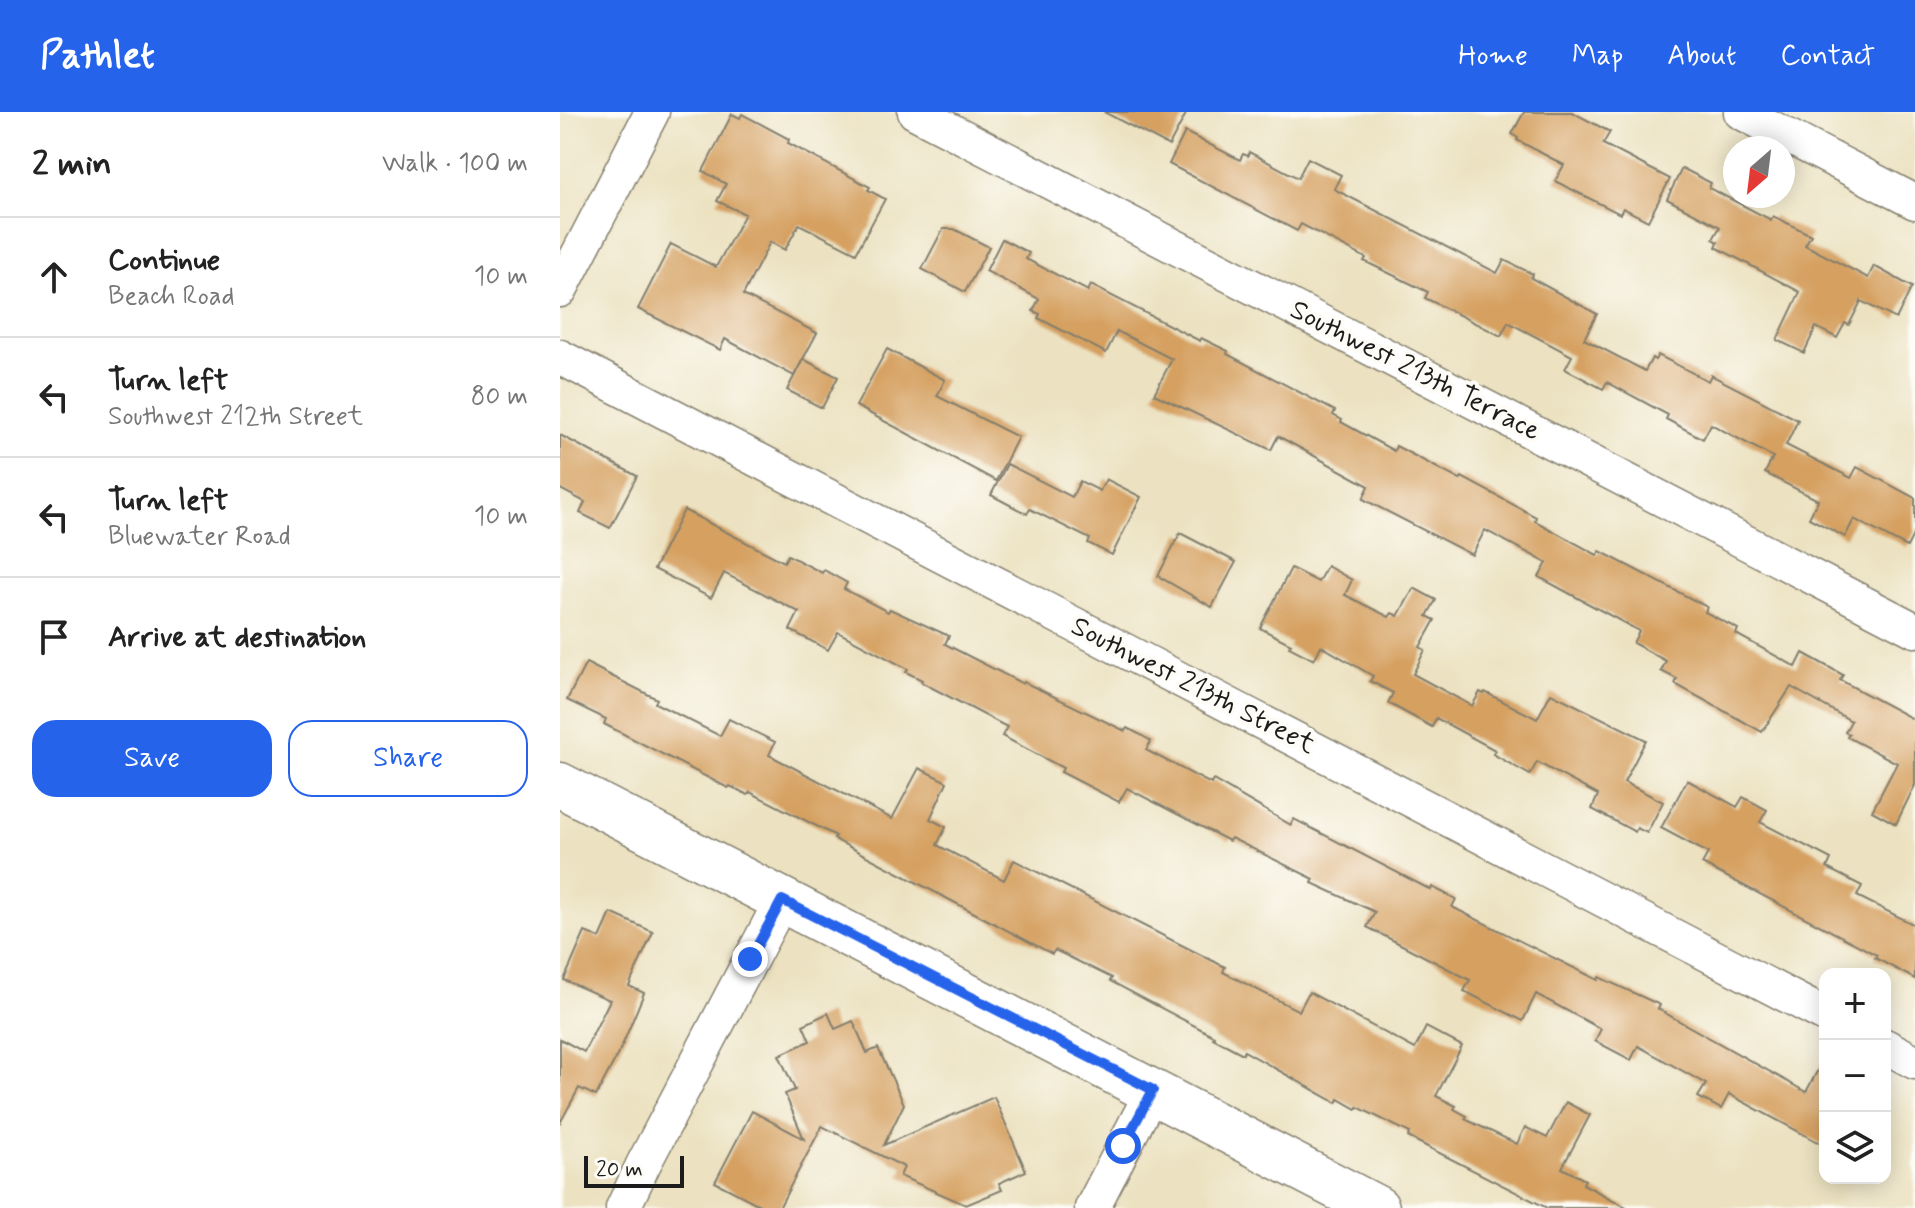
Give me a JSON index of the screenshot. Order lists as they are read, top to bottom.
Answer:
{
  "streets": {
    "street": ["Southwest 213th Terrace", "Southwest 213th Street"]
  },
  "scale_bar": "20 m",
  "north": "bottom left",
  "page": {
    "header": "Pathlet",
    "nav": [
      "Home",
      "Map",
      "About",
      "Contact"
    ],
    "heading": ["2 min", "Walk · 100 m"],
    "list": [
      ["Continue", "Beach Road", "10 m"],
      ["Turn left", "Southwest 212th Street", "80 m"],
      ["Turn left", "Bluewater Road", "10 m"],
      "Arrive at destination"
    ],
    "buttons": ["Save", "Share"],
    "map_buttons": ["+", "−"],
    "scale": "20 m"
  }
}
